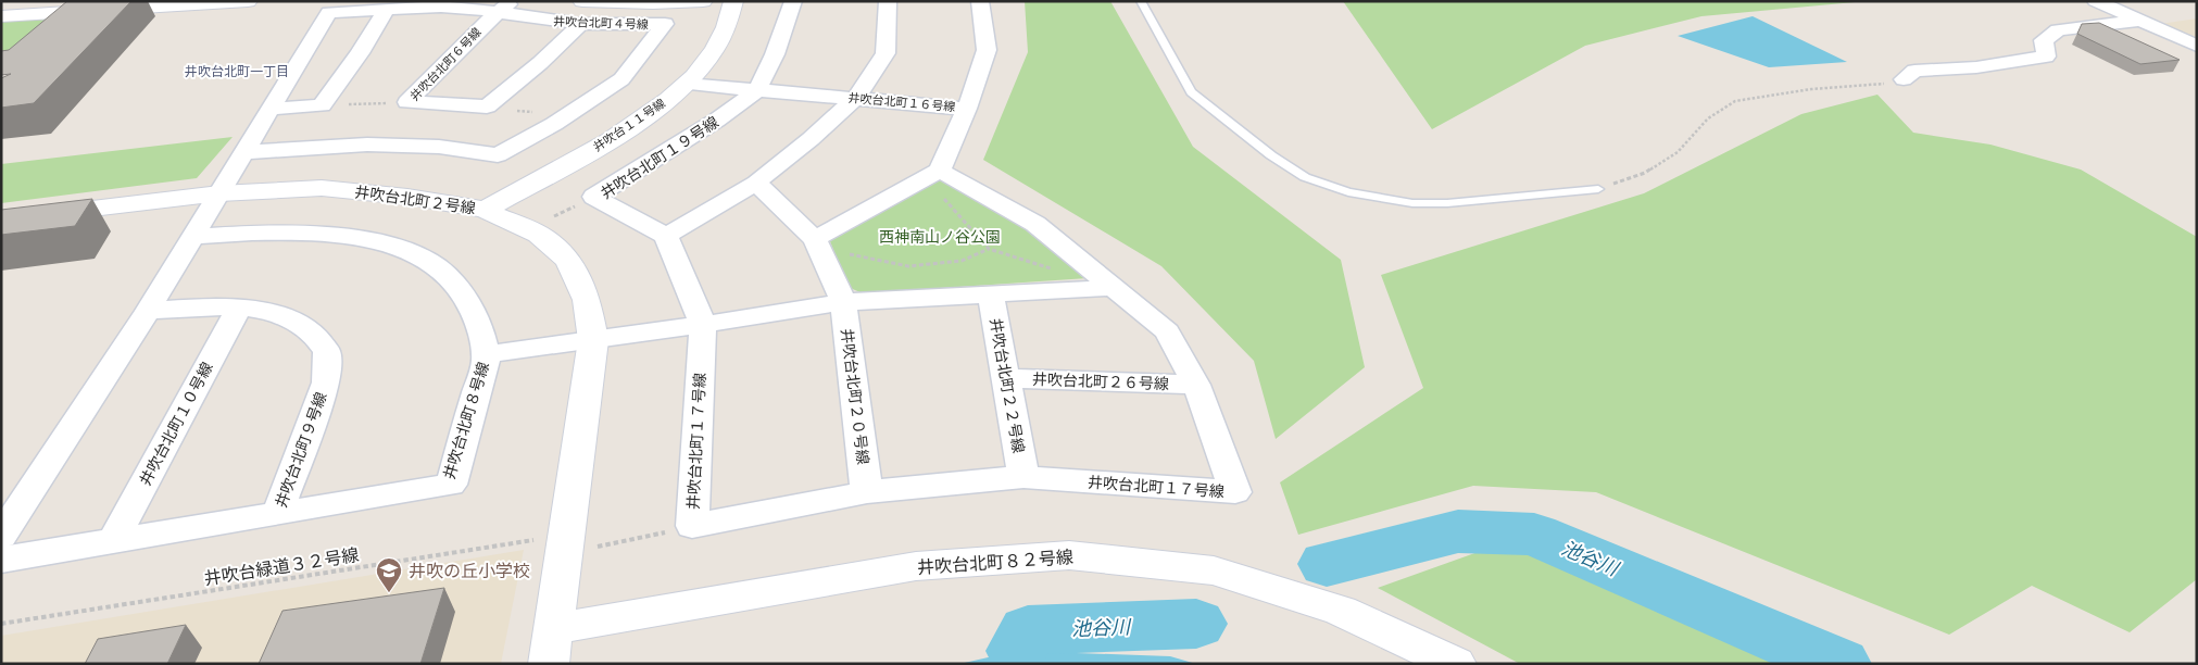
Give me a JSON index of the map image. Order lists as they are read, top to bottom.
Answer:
{
  "streets": {
    "street": [
      "井吹台北町４号線",
      "井吹台北町６号線",
      "井吹台北町１６号線",
      "井吹台１１号線",
      "井吹台北町１９号線",
      "井吹台北町２号線",
      "井吹台北町２６号線",
      "井吹台北町２２号線",
      "井吹台北町２０号線",
      "井吹台北町８号線",
      "井吹台北町１０号線",
      "井吹台北町１７号線",
      "井吹台北町９号線",
      "井吹台北町８２号線"
    ],
    "path": ["井吹台緑道３２号線"]
  },
  "crossings": [
    ["井吹台北町４号線", "井吹台北町６号線"],
    ["井吹台北町４号線", "井吹台北町２号線"],
    ["井吹台北町１６号線", "井吹台１１号線"],
    ["井吹台北町１６号線", "井吹台北町１９号線"],
    ["井吹台１１号線", "井吹台北町２号線"],
    ["井吹台北町２号線", "井吹台北町８２号線"],
    ["井吹台北町２号線", "井吹台緑道３２号線"],
    ["井吹台北町２６号線", "井吹台北町２２号線"],
    ["井吹台北町２６号線", "井吹台北町１７号線"],
    ["井吹台北町２２号線", "井吹台北町１７号線"],
    ["井吹台北町２０号線", "井吹台北町１７号線"],
    ["井吹台北町８号線", "井吹台北町１０号線"],
    ["井吹台北町８号線", "井吹台北町９号線"],
    ["井吹台北町１０号線", "井吹台北町９号線"],
    ["井吹台北町１７号線", "井吹台緑道３２号線"]
  ],
  "districts": ["井吹台北町一丁目"],
  "water": ["池谷川"],
  "parks": ["西神南山ノ谷公園"],
  "places": {
    "school or university": ["井吹の丘小学校"]
  }
}
